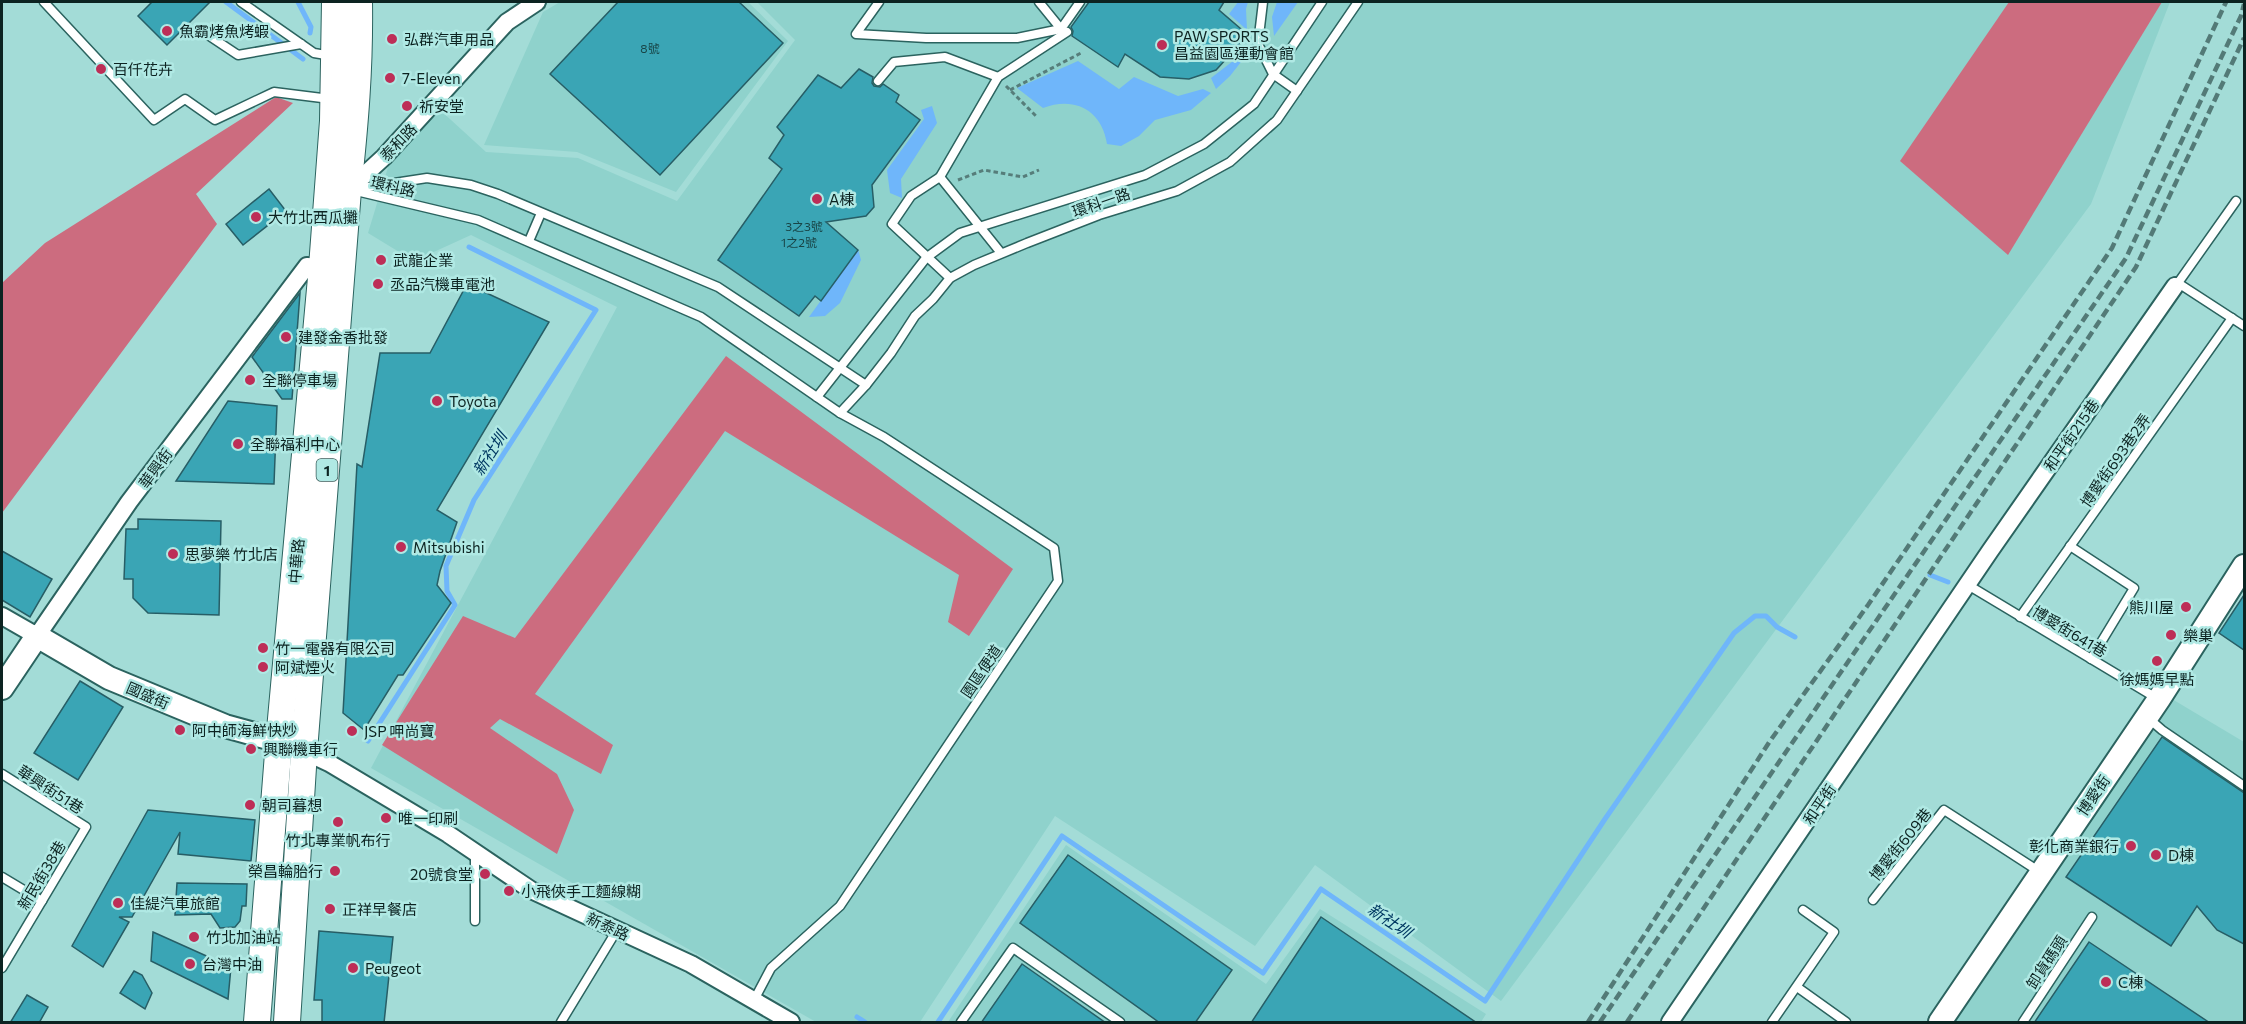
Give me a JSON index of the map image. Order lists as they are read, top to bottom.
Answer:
{
  "streets": {
    "main road": ["1", "中華路"],
    "street": [
      "泰和路",
      "和平街215巷",
      "華興街",
      "國盛街",
      "博愛街",
      "和平街",
      "新泰路"
    ],
    "lane": [
      "環科路",
      "環科一路",
      "博愛街693巷2弄",
      "博愛街641巷",
      "園區便道",
      "華興街51巷",
      "博愛街609巷",
      "新民街38巷",
      "卸貨碼頭"
    ]
  },
  "crossings": [
    ["泰和路", "環科路"],
    ["泰和路", "中華路"],
    ["環科路", "環科一路"],
    ["環科路", "中華路"],
    ["環科路", "園區便道"],
    ["環科一路", "園區便道"],
    ["和平街215巷", "博愛街641巷"],
    ["和平街215巷", "和平街"],
    ["博愛街693巷2弄", "博愛街641巷"],
    ["華興街", "中華路"],
    ["華興街", "國盛街"],
    ["1", "中華路"],
    ["中華路", "國盛街"],
    ["中華路", "新泰路"],
    ["博愛街641巷", "博愛街"],
    ["博愛街641巷", "和平街"],
    ["園區便道", "新泰路"],
    ["國盛街", "新泰路"],
    ["華興街51巷", "新民街38巷"],
    ["博愛街", "博愛街609巷"]
  ],
  "water": ["新社圳"],
  "places": [
    "魚霸烤魚烤蝦",
    "弘群汽車用品",
    "PAW SPORTS 昌益園區運動會館",
    "百仟花卉",
    "7-Eleven",
    "祈安堂",
    "A棟",
    "大竹北西瓜攤",
    "武龍企業",
    "丞品汽機車電池",
    "建發金香批發",
    "全聯停車場",
    "Toyota",
    "全聯福利中心",
    "Mitsubishi",
    "思夢樂 竹北店",
    "熊川屋",
    "樂巢",
    "竹一電器有限公司",
    "徐媽媽早點",
    "阿斌煙火",
    "阿中師海鮮快炒",
    "JSP 呷尚寶",
    "興聯機車行",
    "朝司暮想",
    "唯一印刷",
    "竹北專業帆布行",
    "彰化商業銀行",
    "D棟",
    "榮昌輪胎行",
    "20號食堂",
    "小飛俠手工麵線糊",
    "佳緹汽車旅館",
    "正祥早餐店",
    "竹北加油站",
    "台灣中油",
    "Peugeot",
    "C棟"
  ],
  "house_numbers": ["8號", "3之3號", "1之2號"]
}
